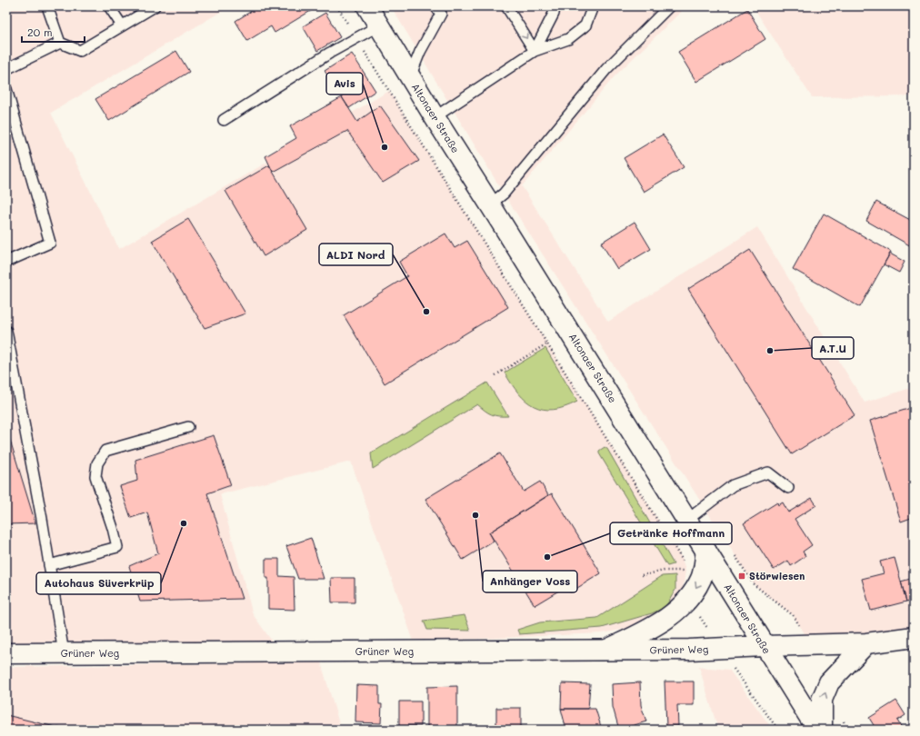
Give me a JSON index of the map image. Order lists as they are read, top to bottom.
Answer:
{
  "streets": {
    "street": ["Altonaer Straße", "Grüner Weg"]
  },
  "crossings": [
    ["Altonaer Straße", "Grüner Weg"]
  ],
  "places": {
    "other": [
      "Avis",
      "ALDI Nord",
      "A.T.U",
      "Anhänger Voss",
      "Autohaus Süverkrüp",
      "Getränke Hoffmann"
    ],
    "transit": ["Störwiesen"]
  },
  "scale_bar": "20 m"
}
